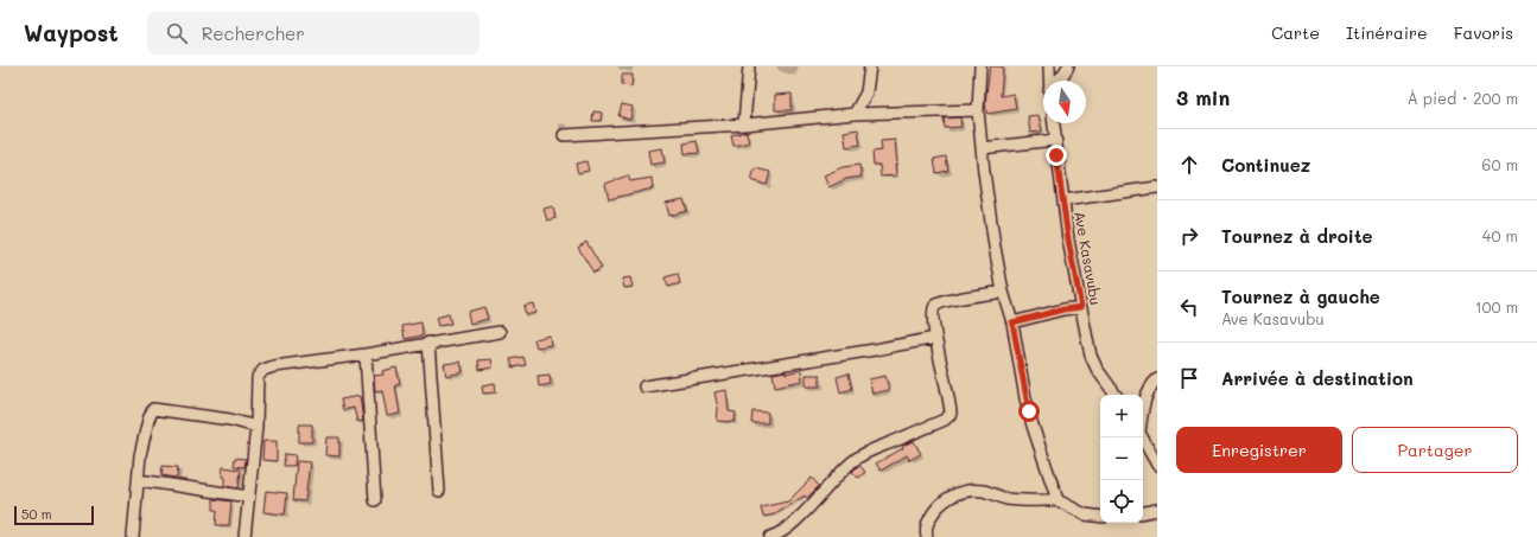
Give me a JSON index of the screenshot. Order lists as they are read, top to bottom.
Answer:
{
  "streets": {
    "street": ["Ave Kasavubu"]
  },
  "scale_bar": "50 m",
  "north": "bottom",
  "page": {
    "header": "Waypost",
    "search": "Rechercher",
    "nav": ["Carte", "Itinéraire", "Favoris"],
    "heading": ["3 min", "À pied · 200 m"],
    "list": [
      ["Continuez", "60 m"],
      ["Tournez à droite", "40 m"],
      ["Tournez à gauche", "Ave Kasavubu", "100 m"],
      "Arrivée à destination"
    ],
    "map_buttons": ["+", "−"],
    "buttons": ["Enregistrer", "Partager"],
    "scale": "50 m"
  }
}
